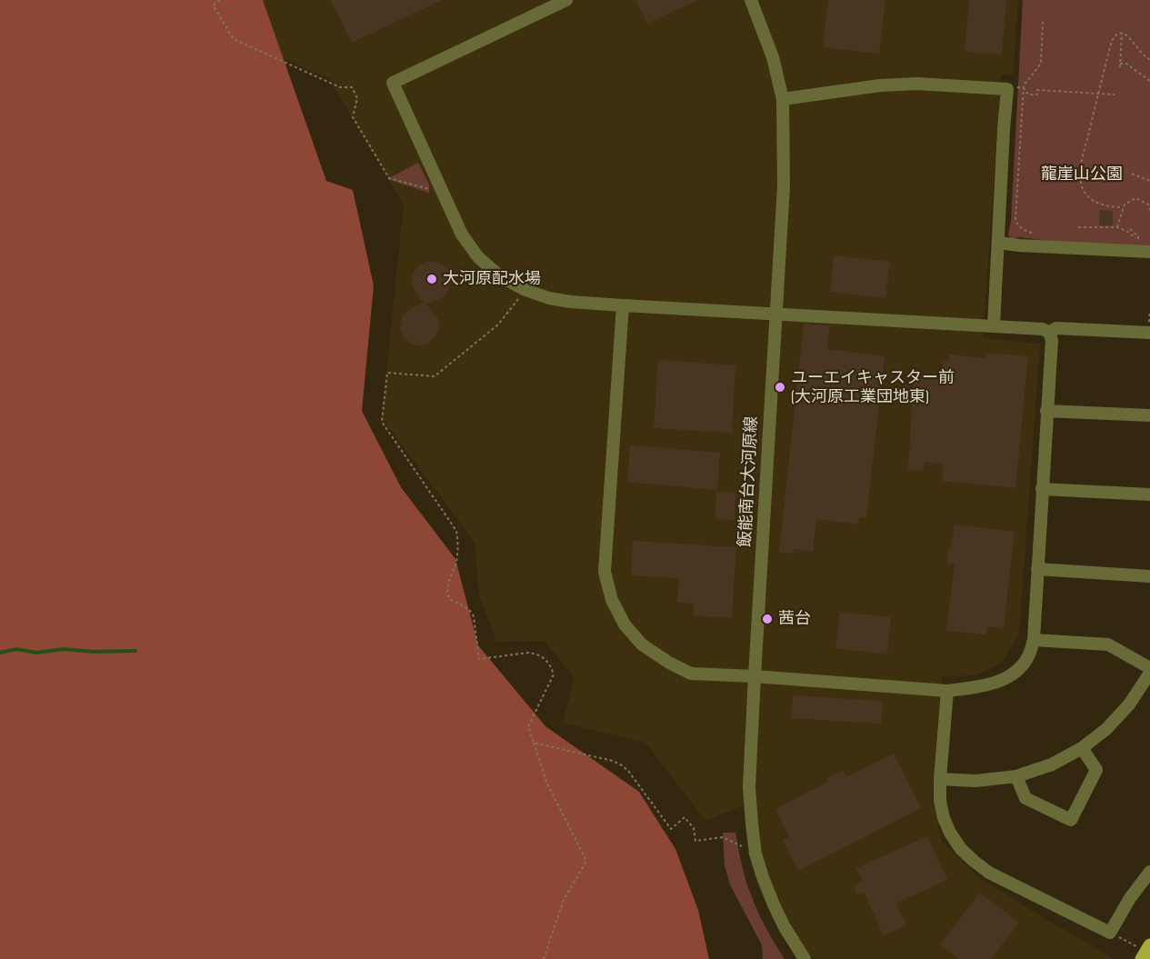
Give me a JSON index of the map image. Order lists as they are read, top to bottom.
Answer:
{
  "streets": {
    "street": ["飯能南台大河原線"]
  },
  "parks": ["龍崖山公園"],
  "places": ["大河原配水場", "ユーエイキャスター前 (大河原工業団地東)", "茜台"]
}
